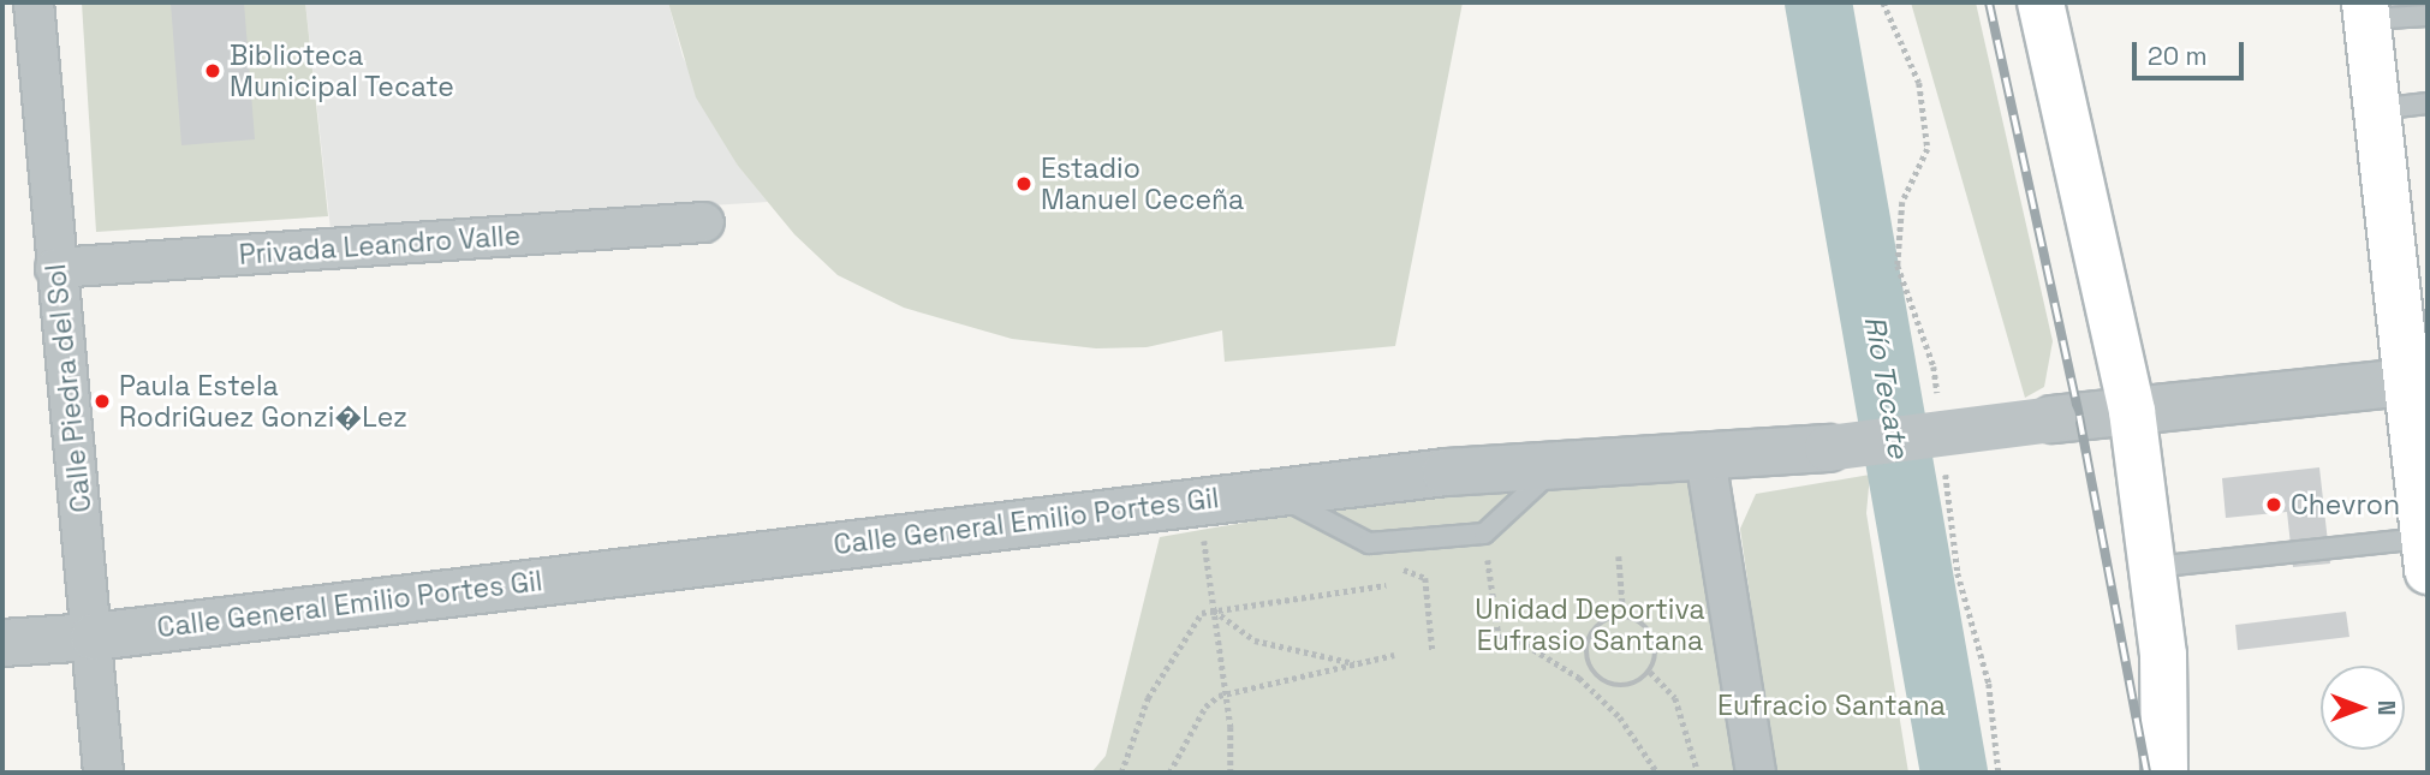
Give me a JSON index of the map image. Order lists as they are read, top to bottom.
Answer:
{
  "streets": {
    "street": ["Privada Leandro Valle", "Calle Piedra del Sol", "Calle General Emilio Portes Gil"]
  },
  "crossings": [
    ["Privada Leandro Valle", "Calle Piedra del Sol"],
    ["Calle Piedra del Sol", "Calle General Emilio Portes Gil"]
  ],
  "water": ["Río Tecate"],
  "parks": ["Unidad Deportiva Eufrasio Santana", "Eufracio Santana"],
  "places": [
    "Biblioteca Municipal Tecate",
    "Estadio Manuel Ceceña",
    "Paula Estela RodriGuez Gonzi�Lez",
    "Chevron"
  ],
  "scale_bar": "20 m",
  "north": "right"
}
